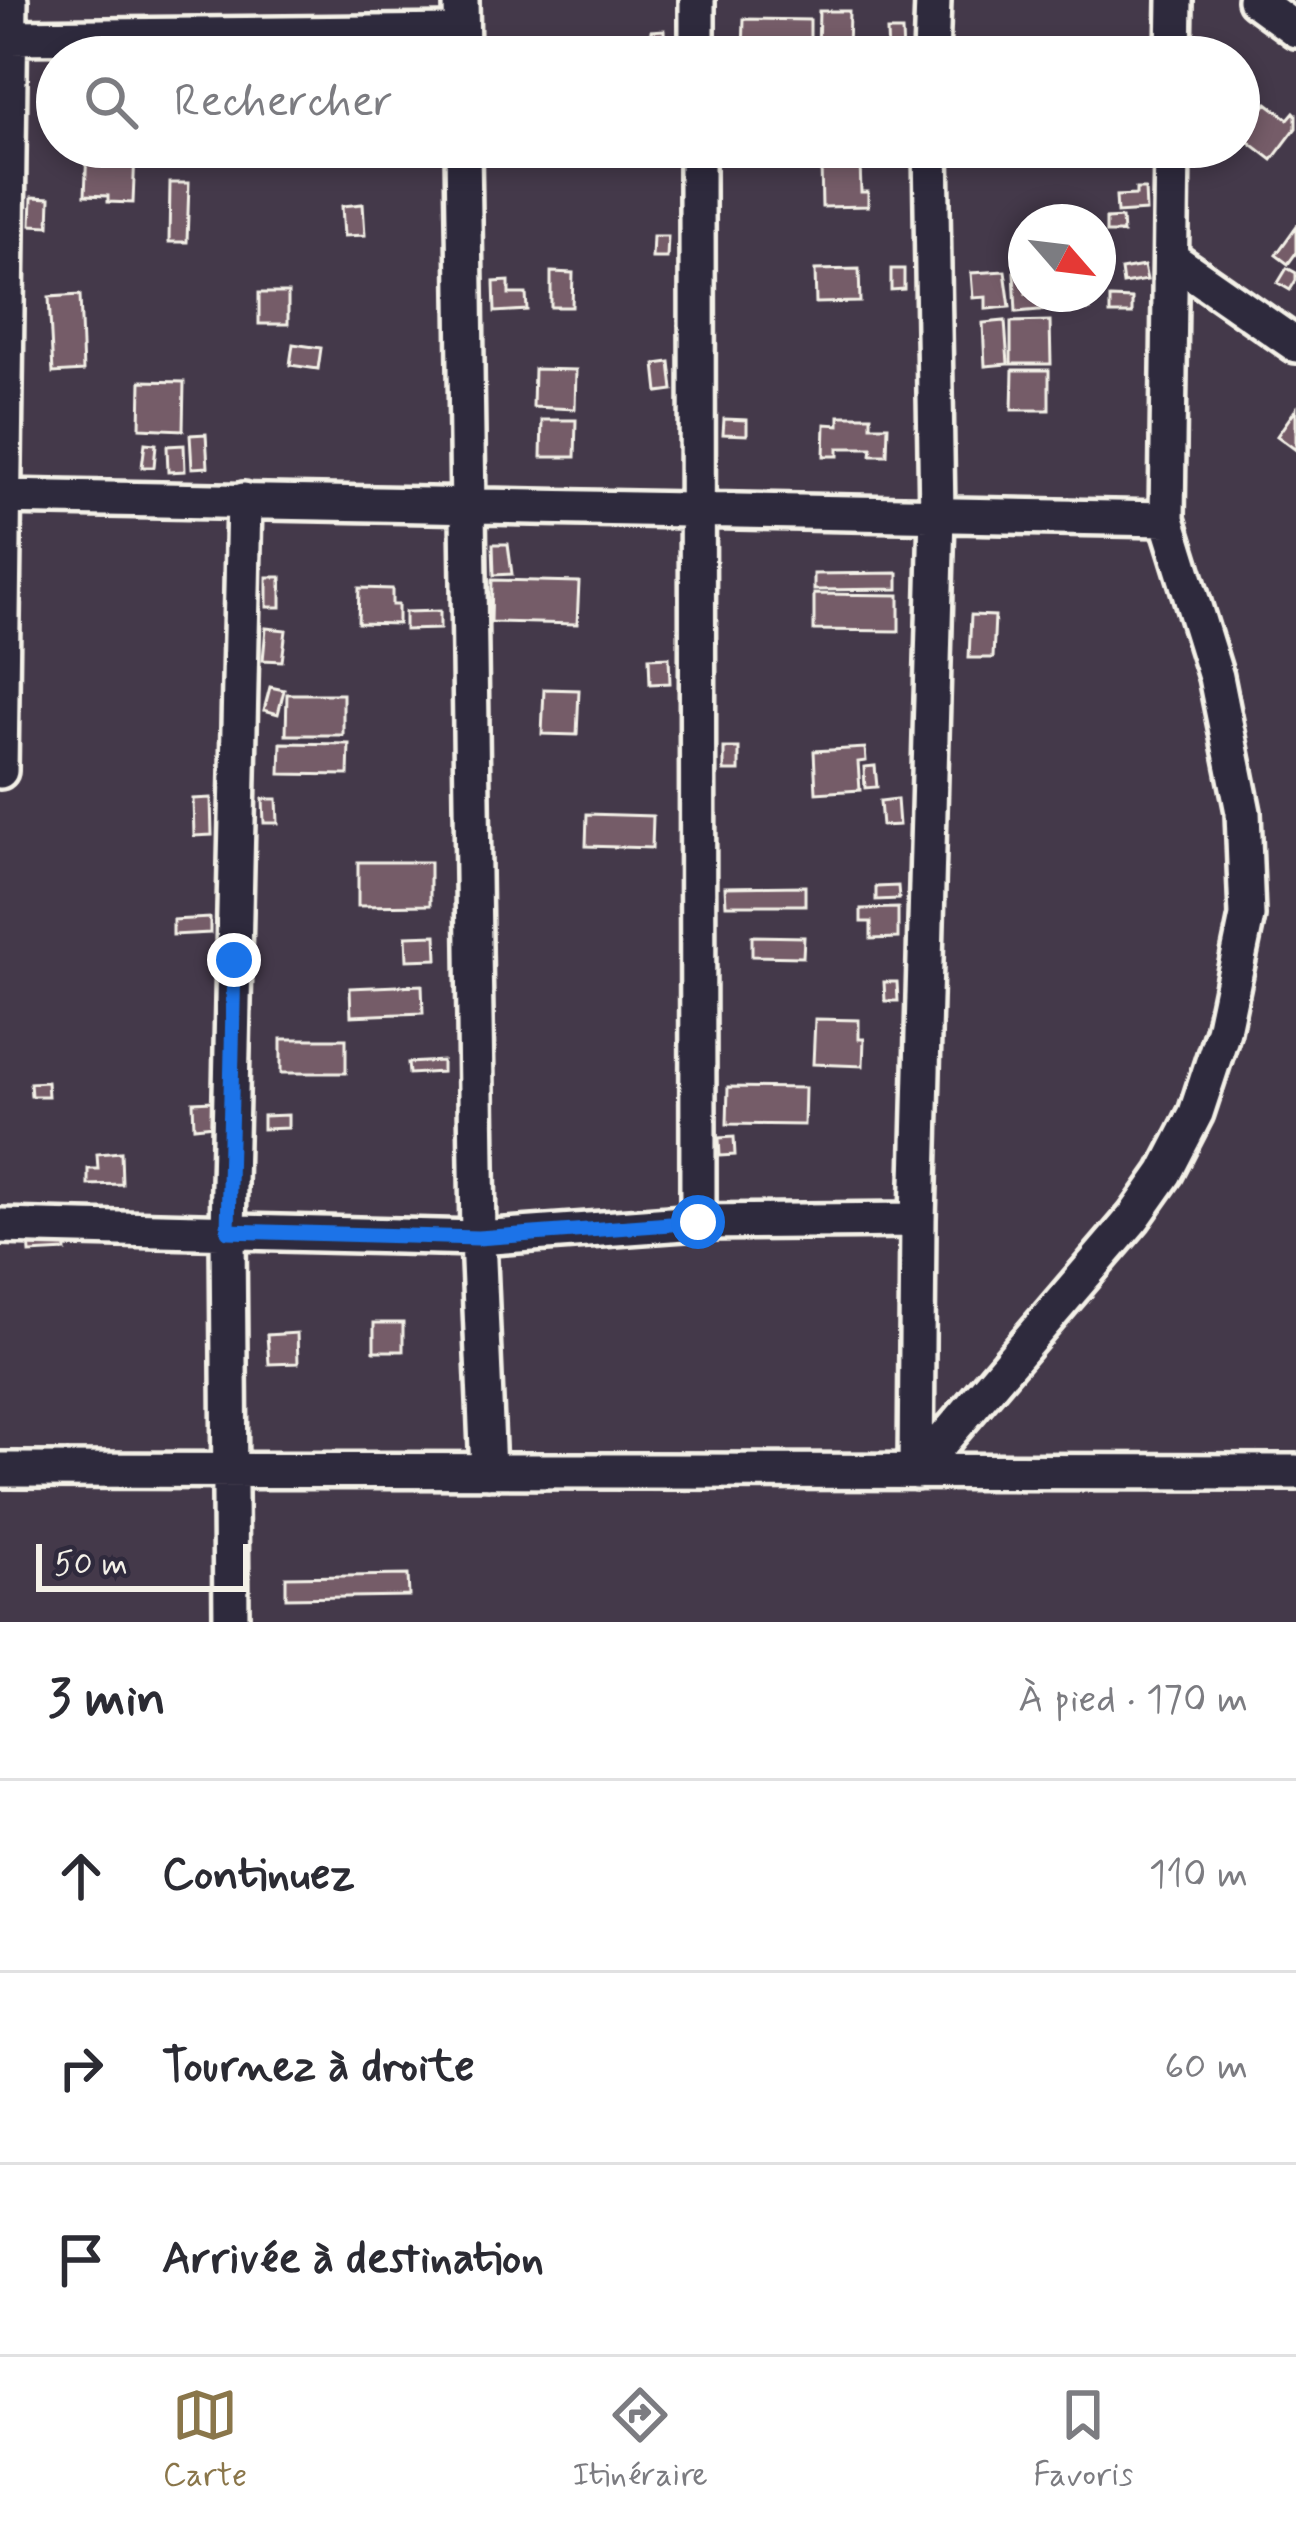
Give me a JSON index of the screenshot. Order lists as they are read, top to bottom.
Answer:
{
  "scale_bar": "50 m",
  "north": "bottom right",
  "page": {
    "search": "Rechercher",
    "scale": "50 m",
    "heading": ["3 min", "À pied · 170 m"],
    "list": [
      ["Continuez", "110 m"],
      ["Tournez à droite", "60 m"],
      "Arrivée à destination"
    ],
    "nav": ["Carte", "Itinéraire", "Favoris"]
  }
}
